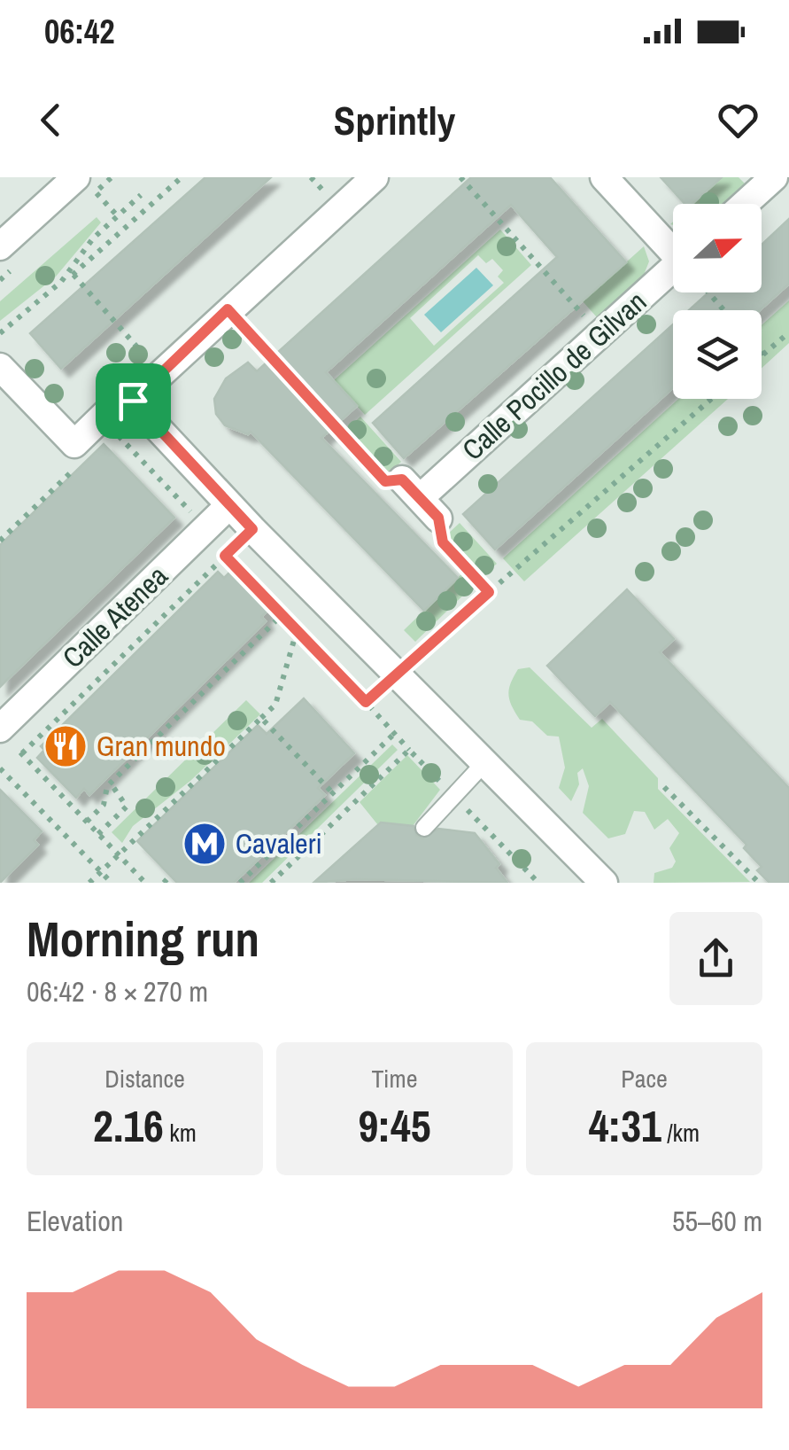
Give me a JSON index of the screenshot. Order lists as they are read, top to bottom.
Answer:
{
  "streets": {
    "street": ["Calle Pocillo de Gilvan", "Calle Atenea"]
  },
  "places": {
    "restaurant": ["Gran mundo"],
    "metro station": ["Cavaleri"]
  },
  "north": "right",
  "page": {
    "status": "06:42",
    "header": "Sprintly",
    "heading": ["Morning run", "06:42 · 8 × 270 m"],
    "stats": [
      ["Distance", "2.16 km"],
      ["Time", "9:45"],
      ["Pace", "4:31 /km"]
    ],
    "chart": ["Elevation", "55–60 m"]
  }
}
